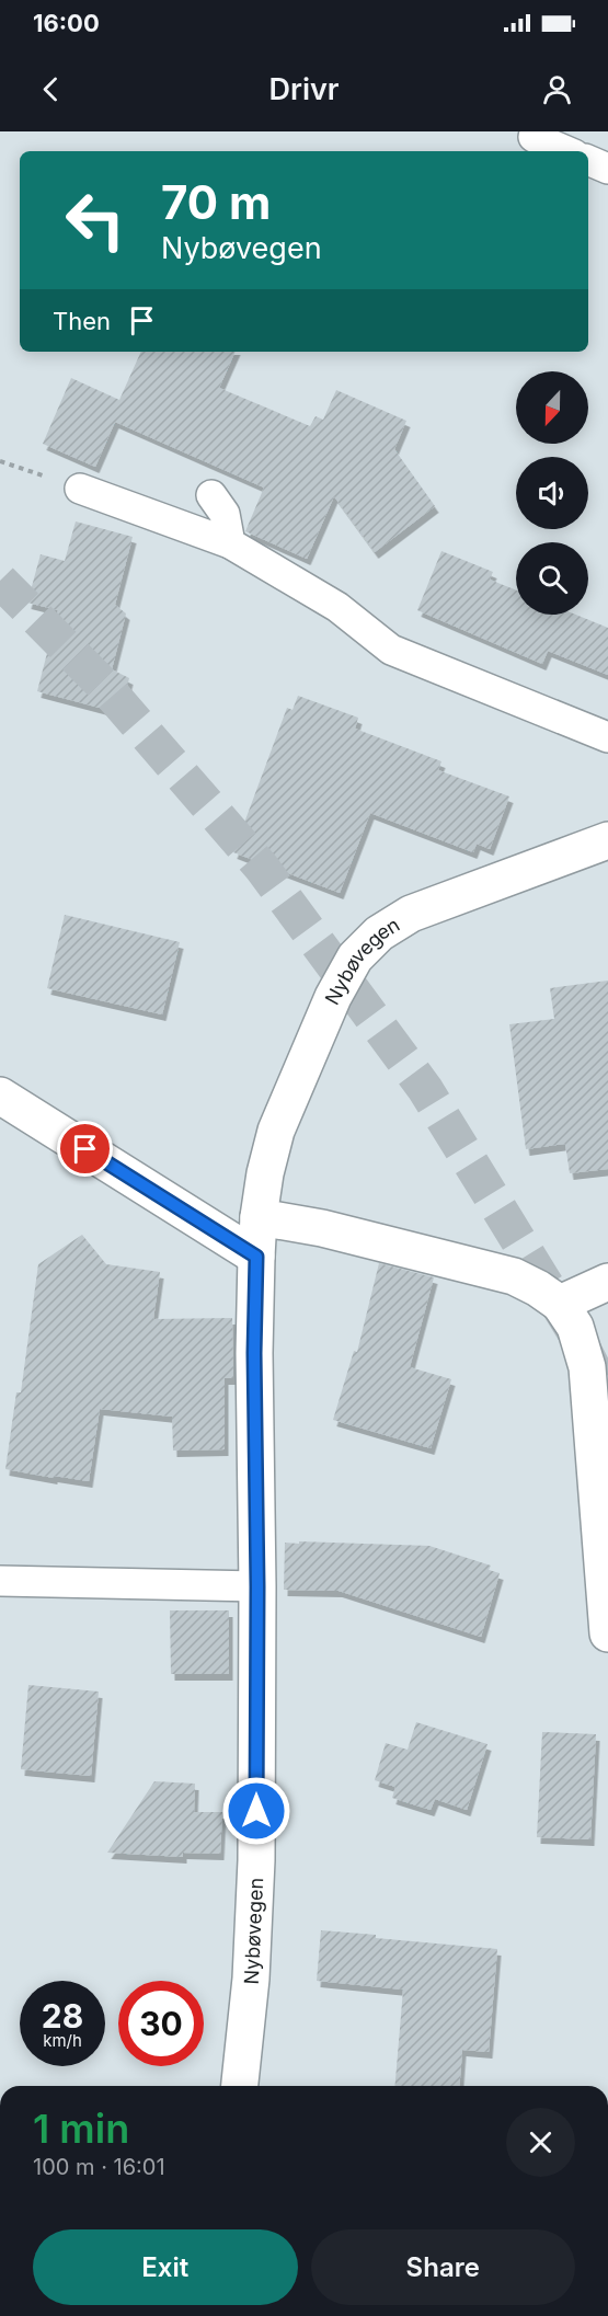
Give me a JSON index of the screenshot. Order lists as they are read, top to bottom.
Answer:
{
  "streets": {
    "street": ["Nybøvegen"]
  },
  "north": "bottom",
  "page": {
    "status": "16:00",
    "header": "Drivr",
    "turn": ["70 m", "Nybøvegen"],
    "then": "Then",
    "speed": "28 km/h",
    "limit": "30",
    "heading": ["1 min", "100 m · 16:01"],
    "buttons": ["Exit", "Share"]
  }
}
